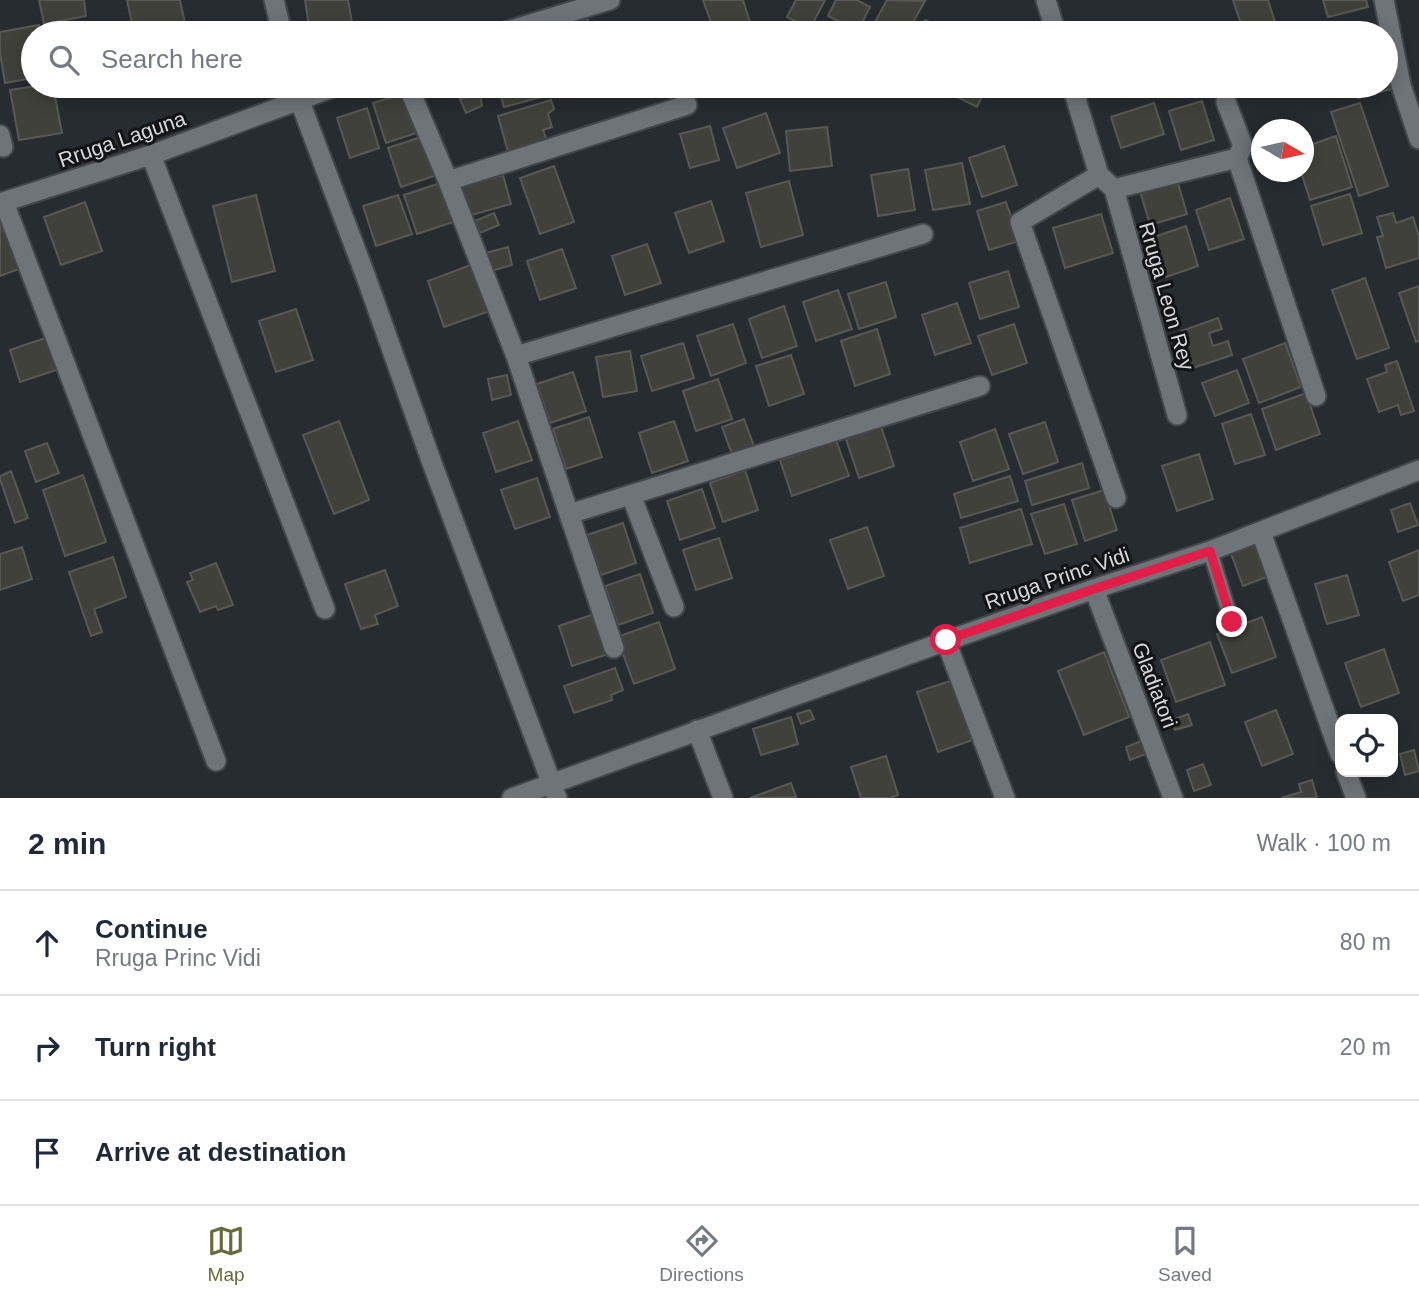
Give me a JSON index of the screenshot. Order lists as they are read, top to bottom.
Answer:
{
  "streets": {
    "street": [
      "Rruga Laguna",
      "Rruga Leon Rey",
      "Rruga Princ Vidi",
      "Gladiatori"
    ]
  },
  "crossings": [
    ["Rruga Princ Vidi", "Gladiatori"]
  ],
  "north": "right",
  "page": {
    "search": "Search here",
    "heading": ["2 min", "Walk · 100 m"],
    "list": [
      ["Continue", "Rruga Princ Vidi", "80 m"],
      ["Turn right", "20 m"],
      "Arrive at destination"
    ],
    "nav": ["Map", "Directions", "Saved"]
  }
}
